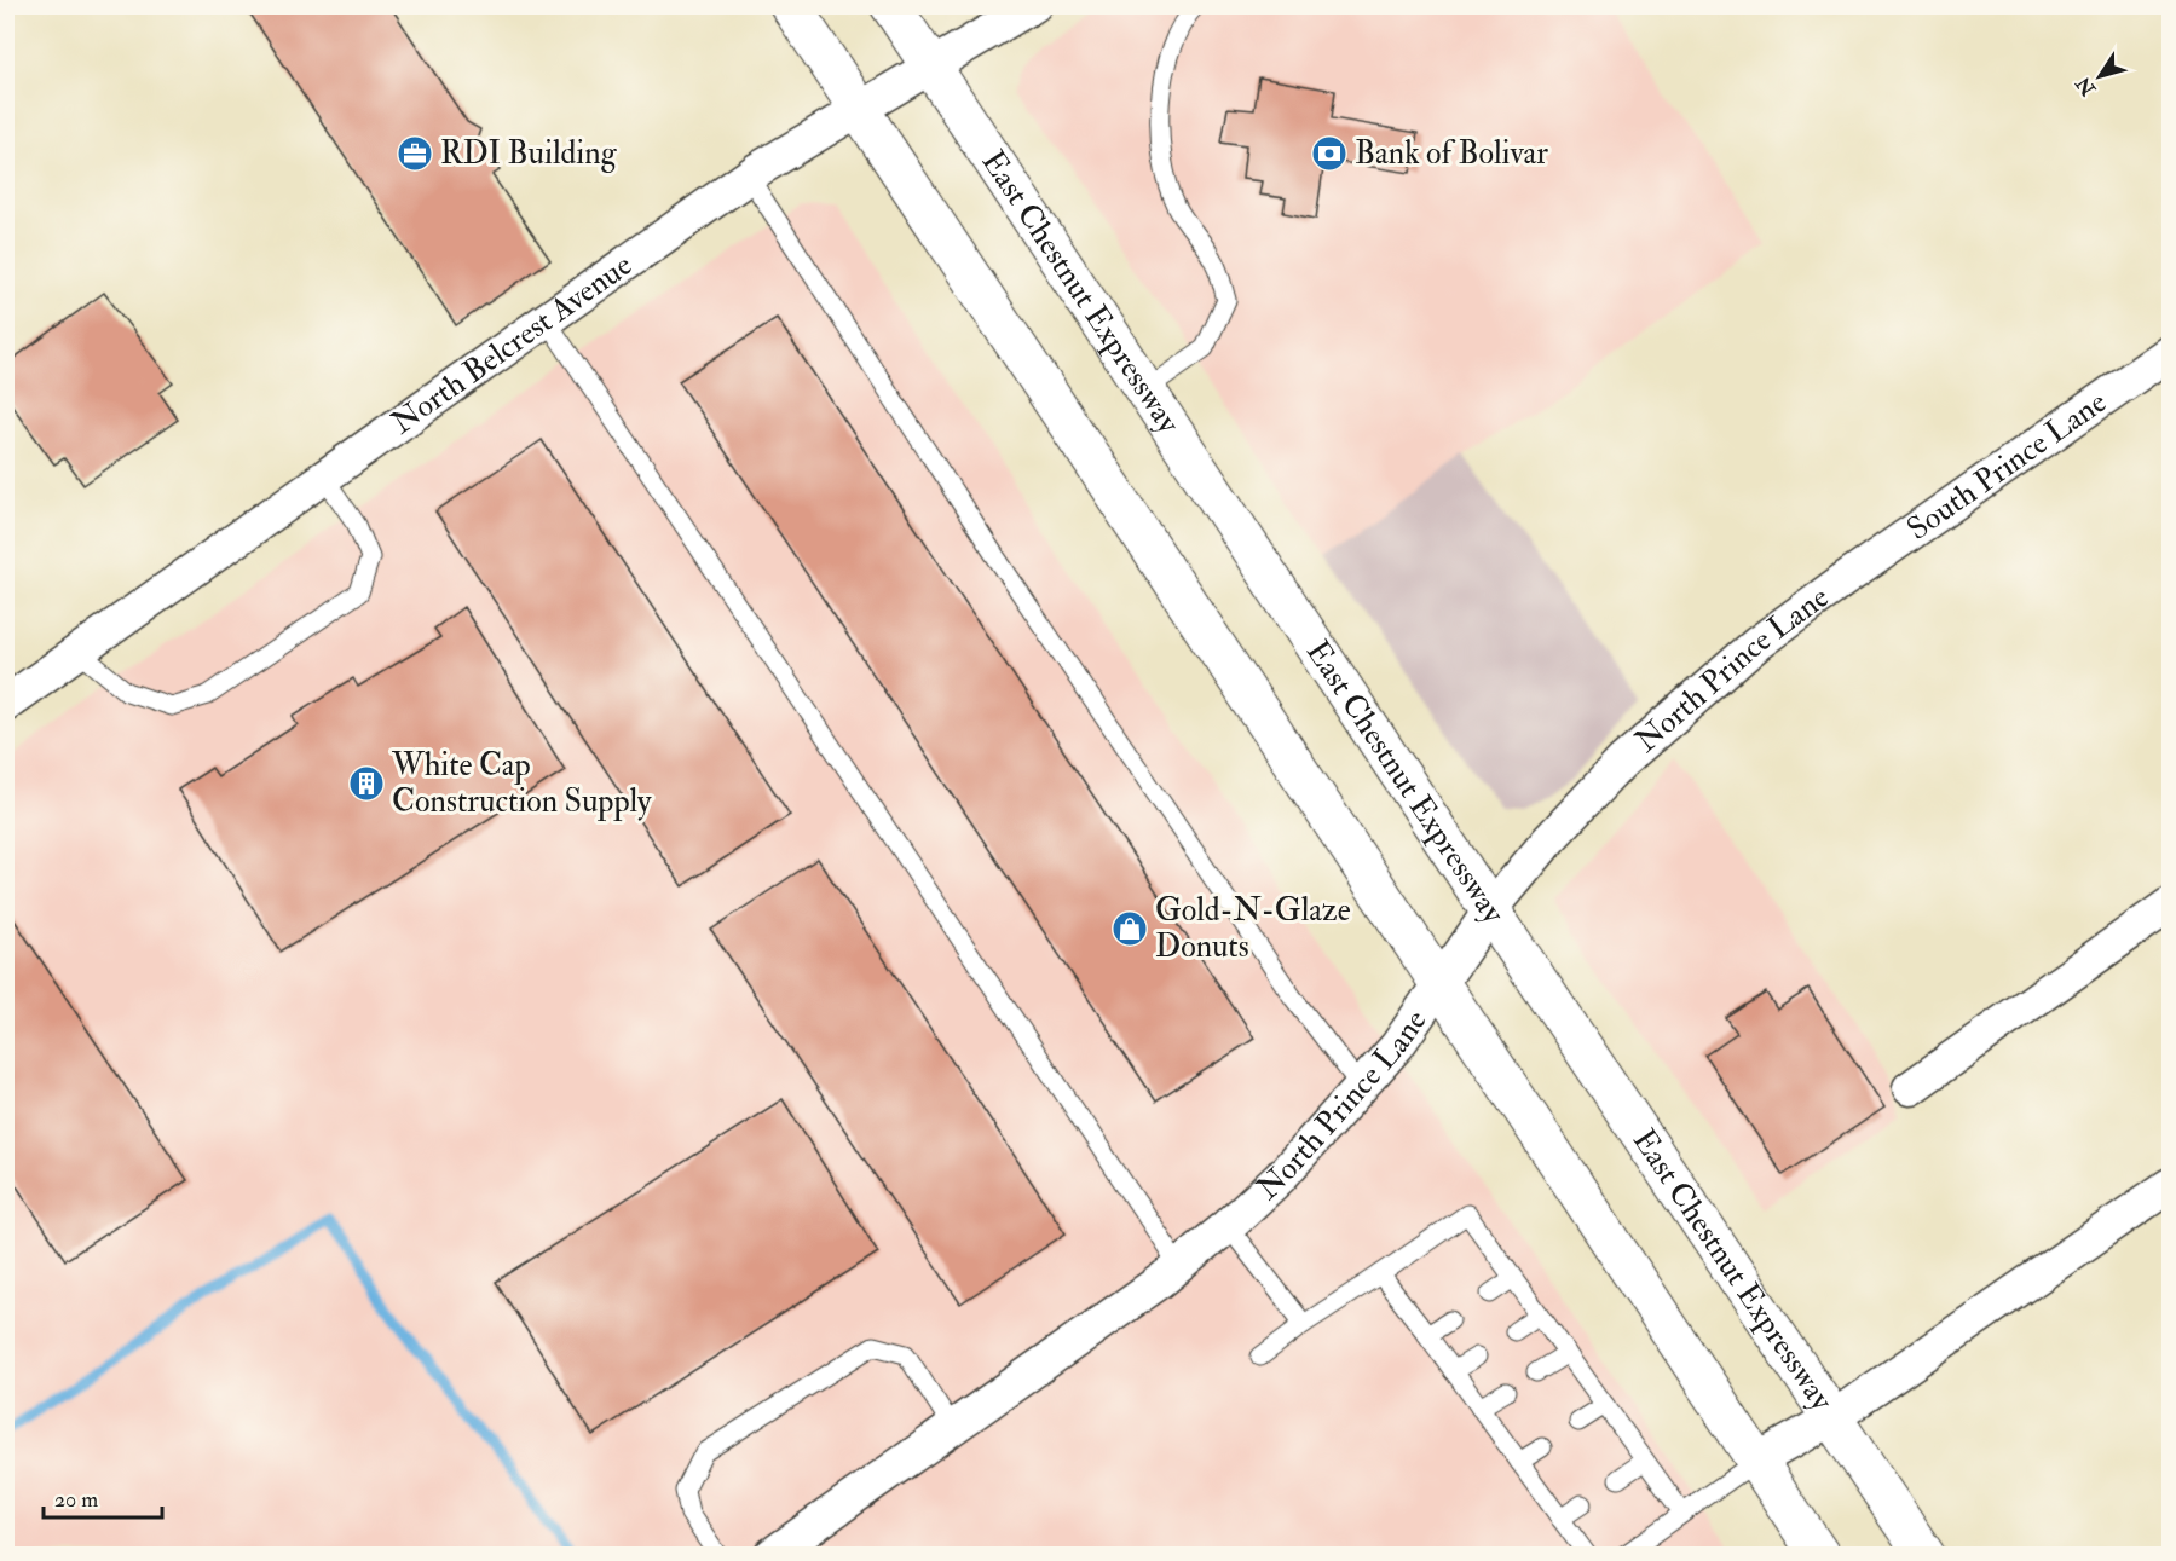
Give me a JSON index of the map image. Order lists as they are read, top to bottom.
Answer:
{
  "streets": {
    "main road": ["East Chestnut Expressway"],
    "street": ["North Belcrest Avenue", "South Prince Lane", "North Prince Lane"]
  },
  "crossings": [
    ["East Chestnut Expressway", "North Belcrest Avenue"],
    ["East Chestnut Expressway", "North Prince Lane"],
    ["South Prince Lane", "North Prince Lane"]
  ],
  "places": {
    "office": ["RDI Building"],
    "bank": ["Bank of Bolivar"],
    "building": ["White Cap Construction Supply"],
    "shop": ["Gold-N-Glaze Donuts"]
  },
  "scale_bar": "20 m",
  "north": "bottom left"
}
